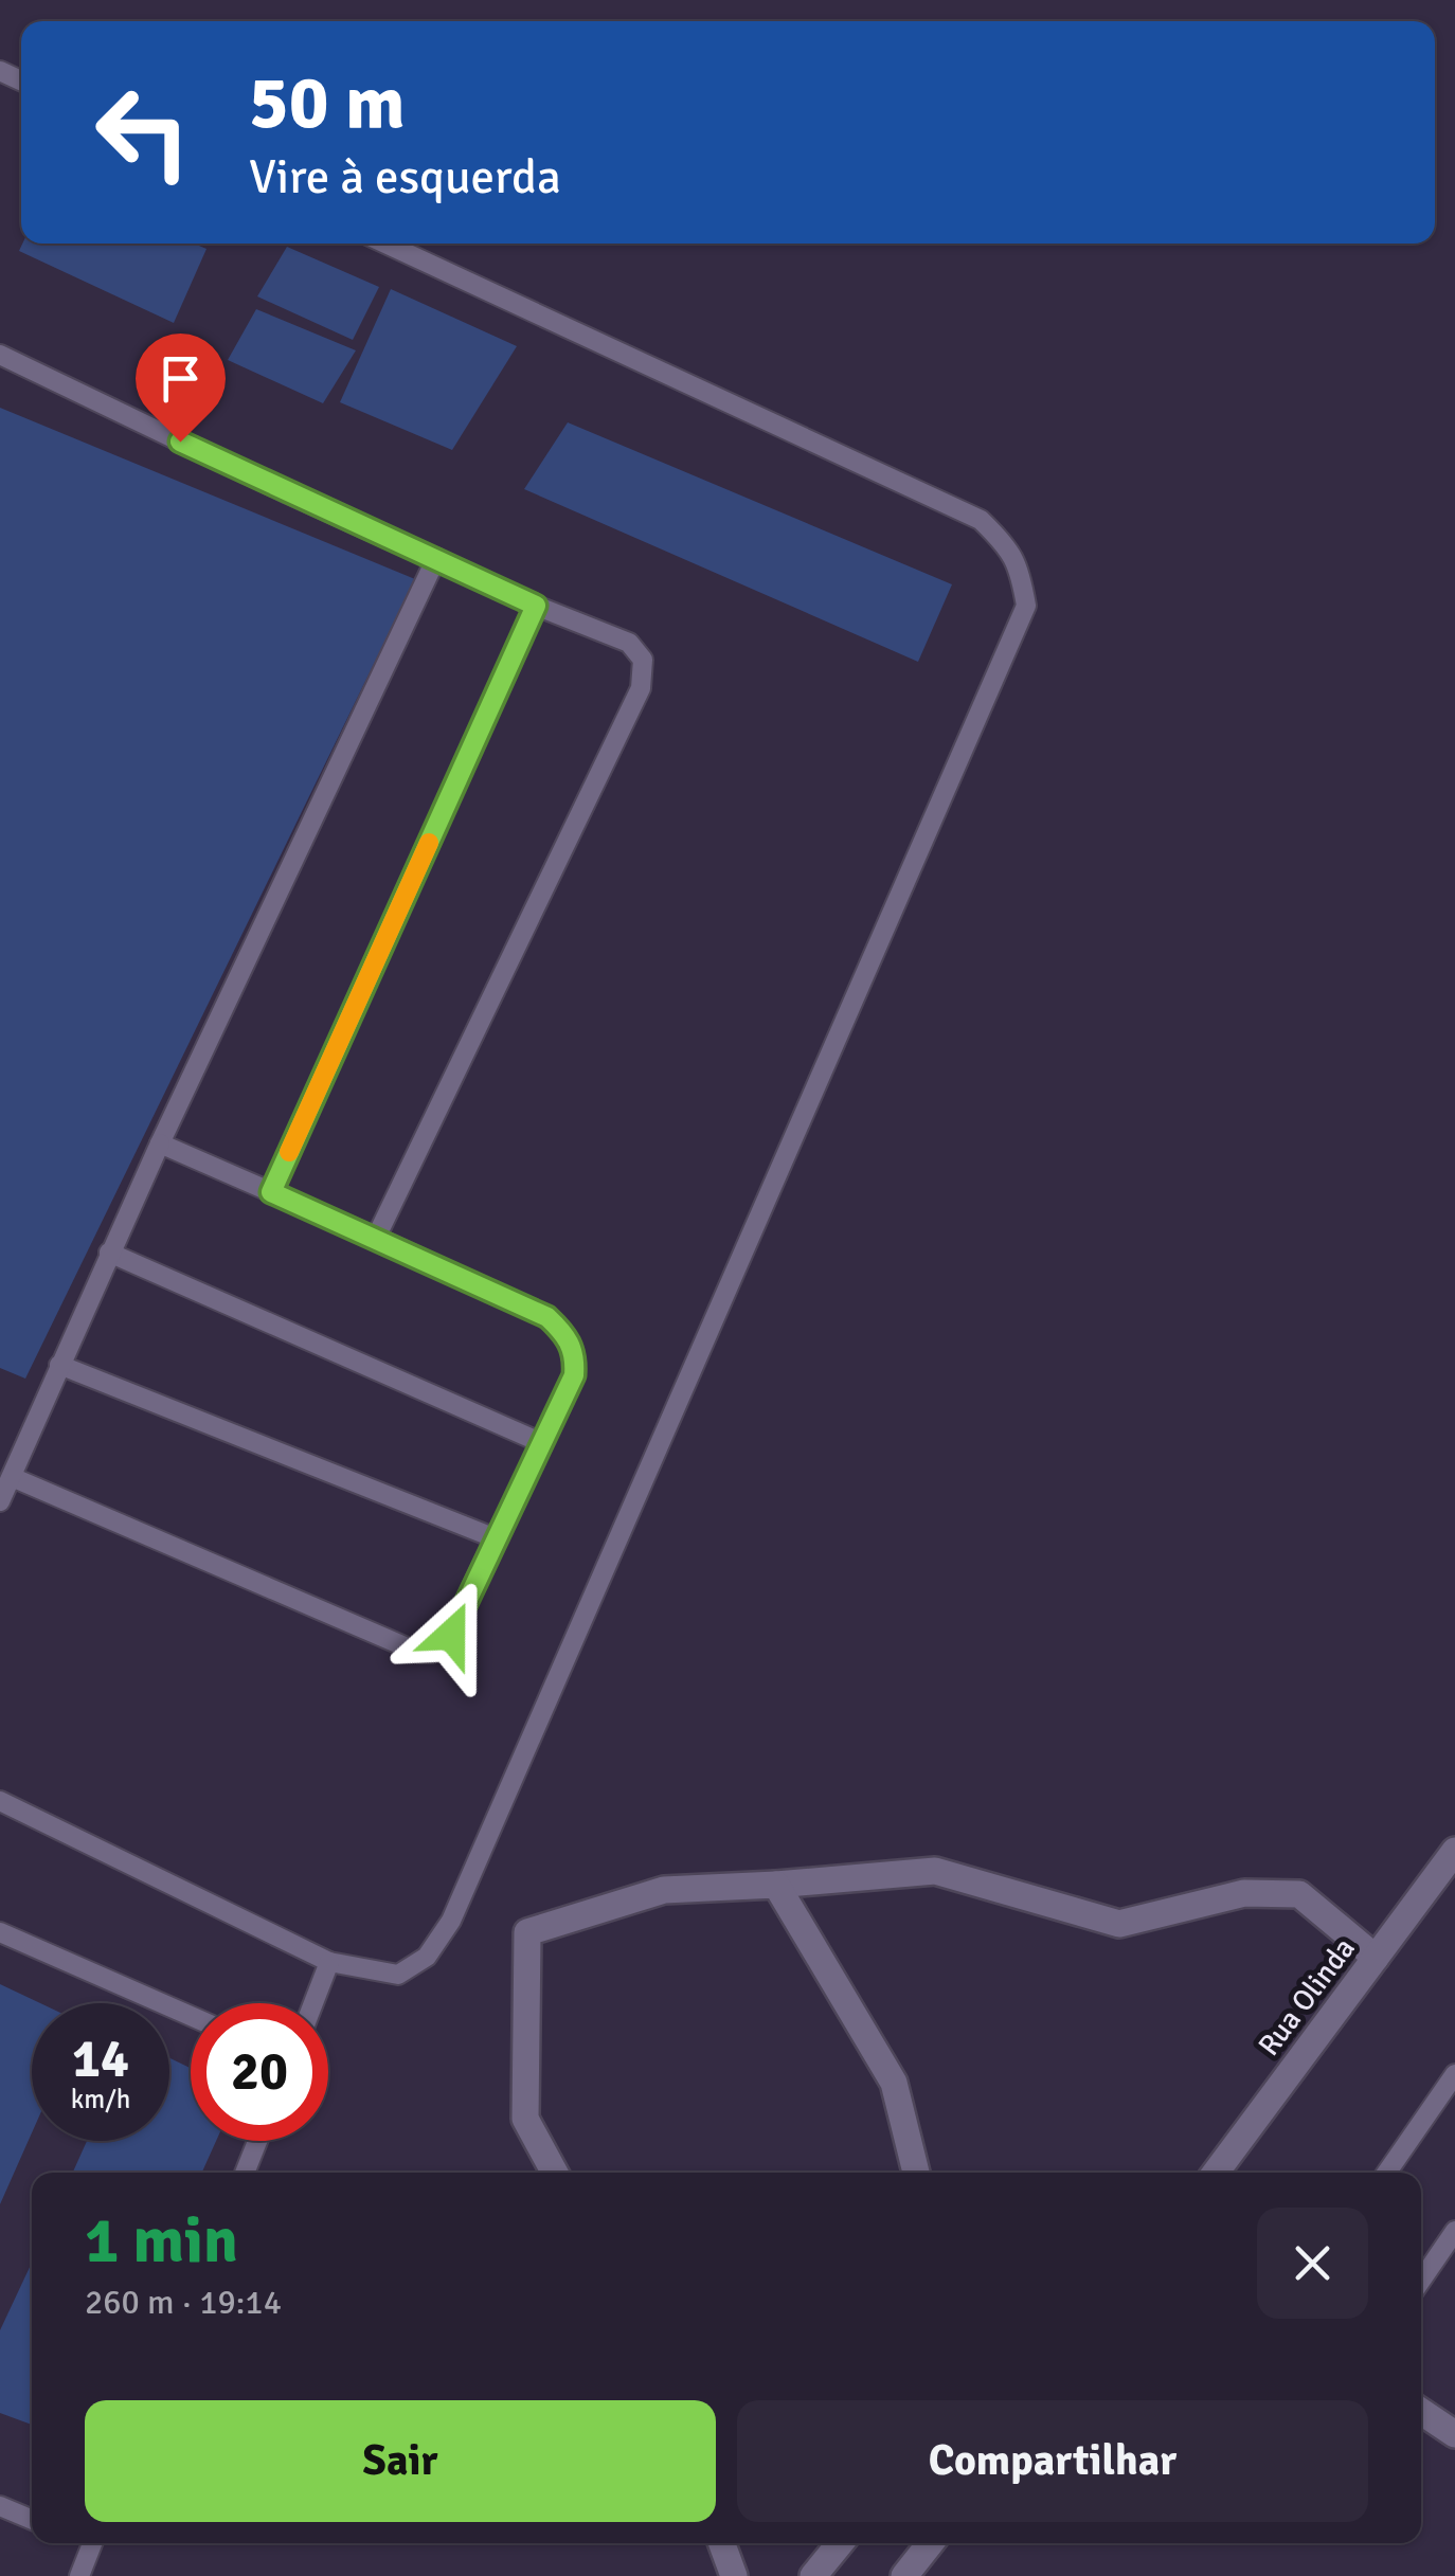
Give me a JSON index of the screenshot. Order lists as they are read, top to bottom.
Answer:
{
  "streets": {
    "street": ["Rua Olinda"]
  },
  "page": {
    "turn": ["50 m", "Vire à esquerda"],
    "speed": "14 km/h",
    "limit": "20",
    "heading": ["1 min", "260 m · 19:14"],
    "buttons": ["Sair", "Compartilhar"]
  }
}
